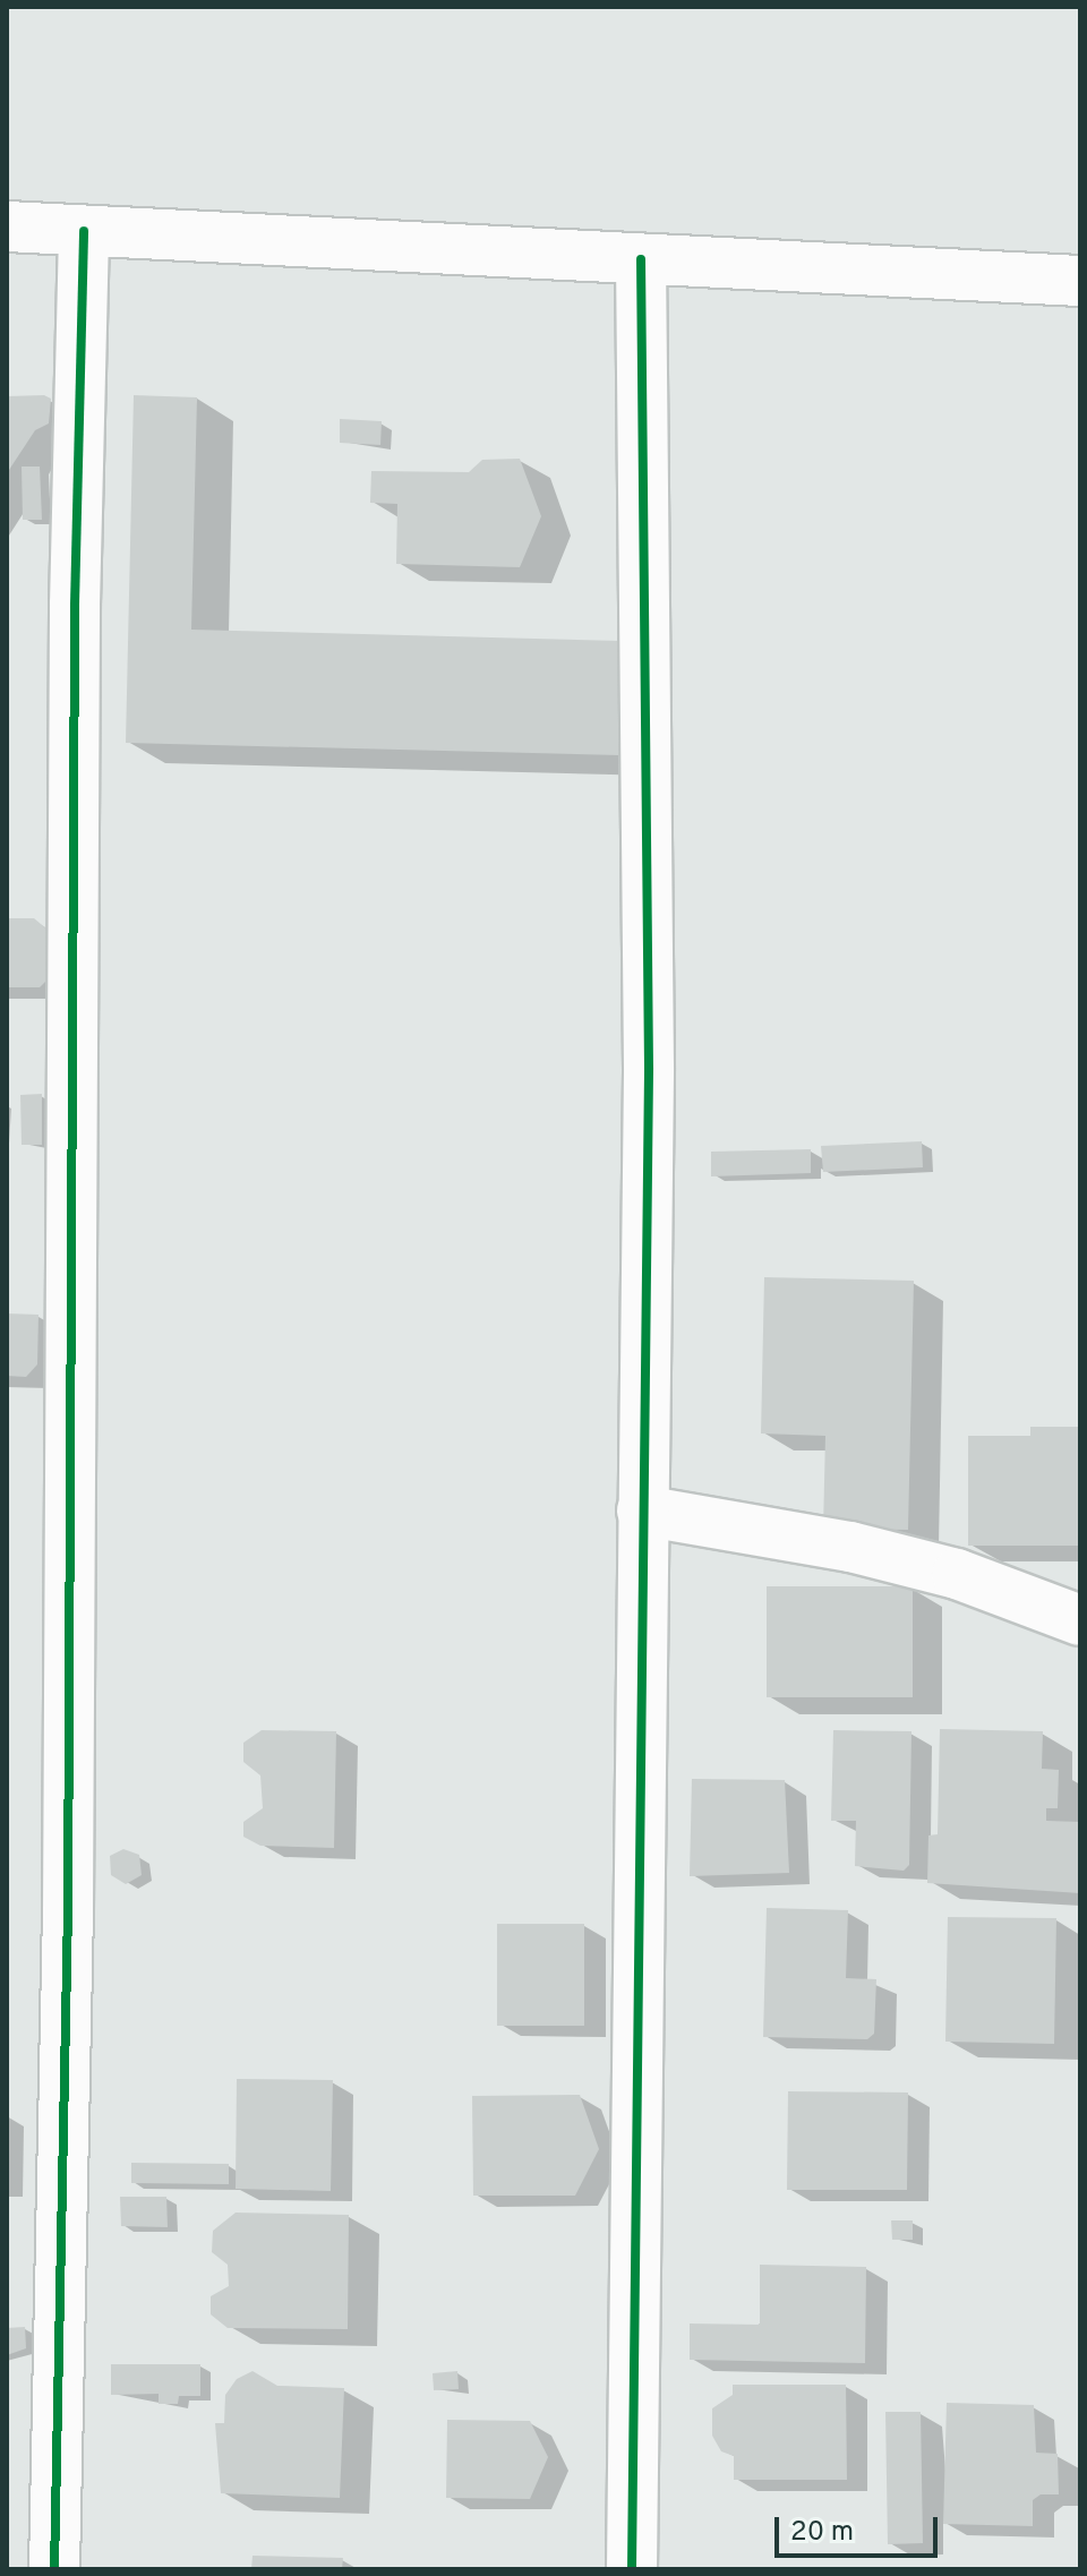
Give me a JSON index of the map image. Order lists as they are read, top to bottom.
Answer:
{
  "scale_bar": "20 m"
}
